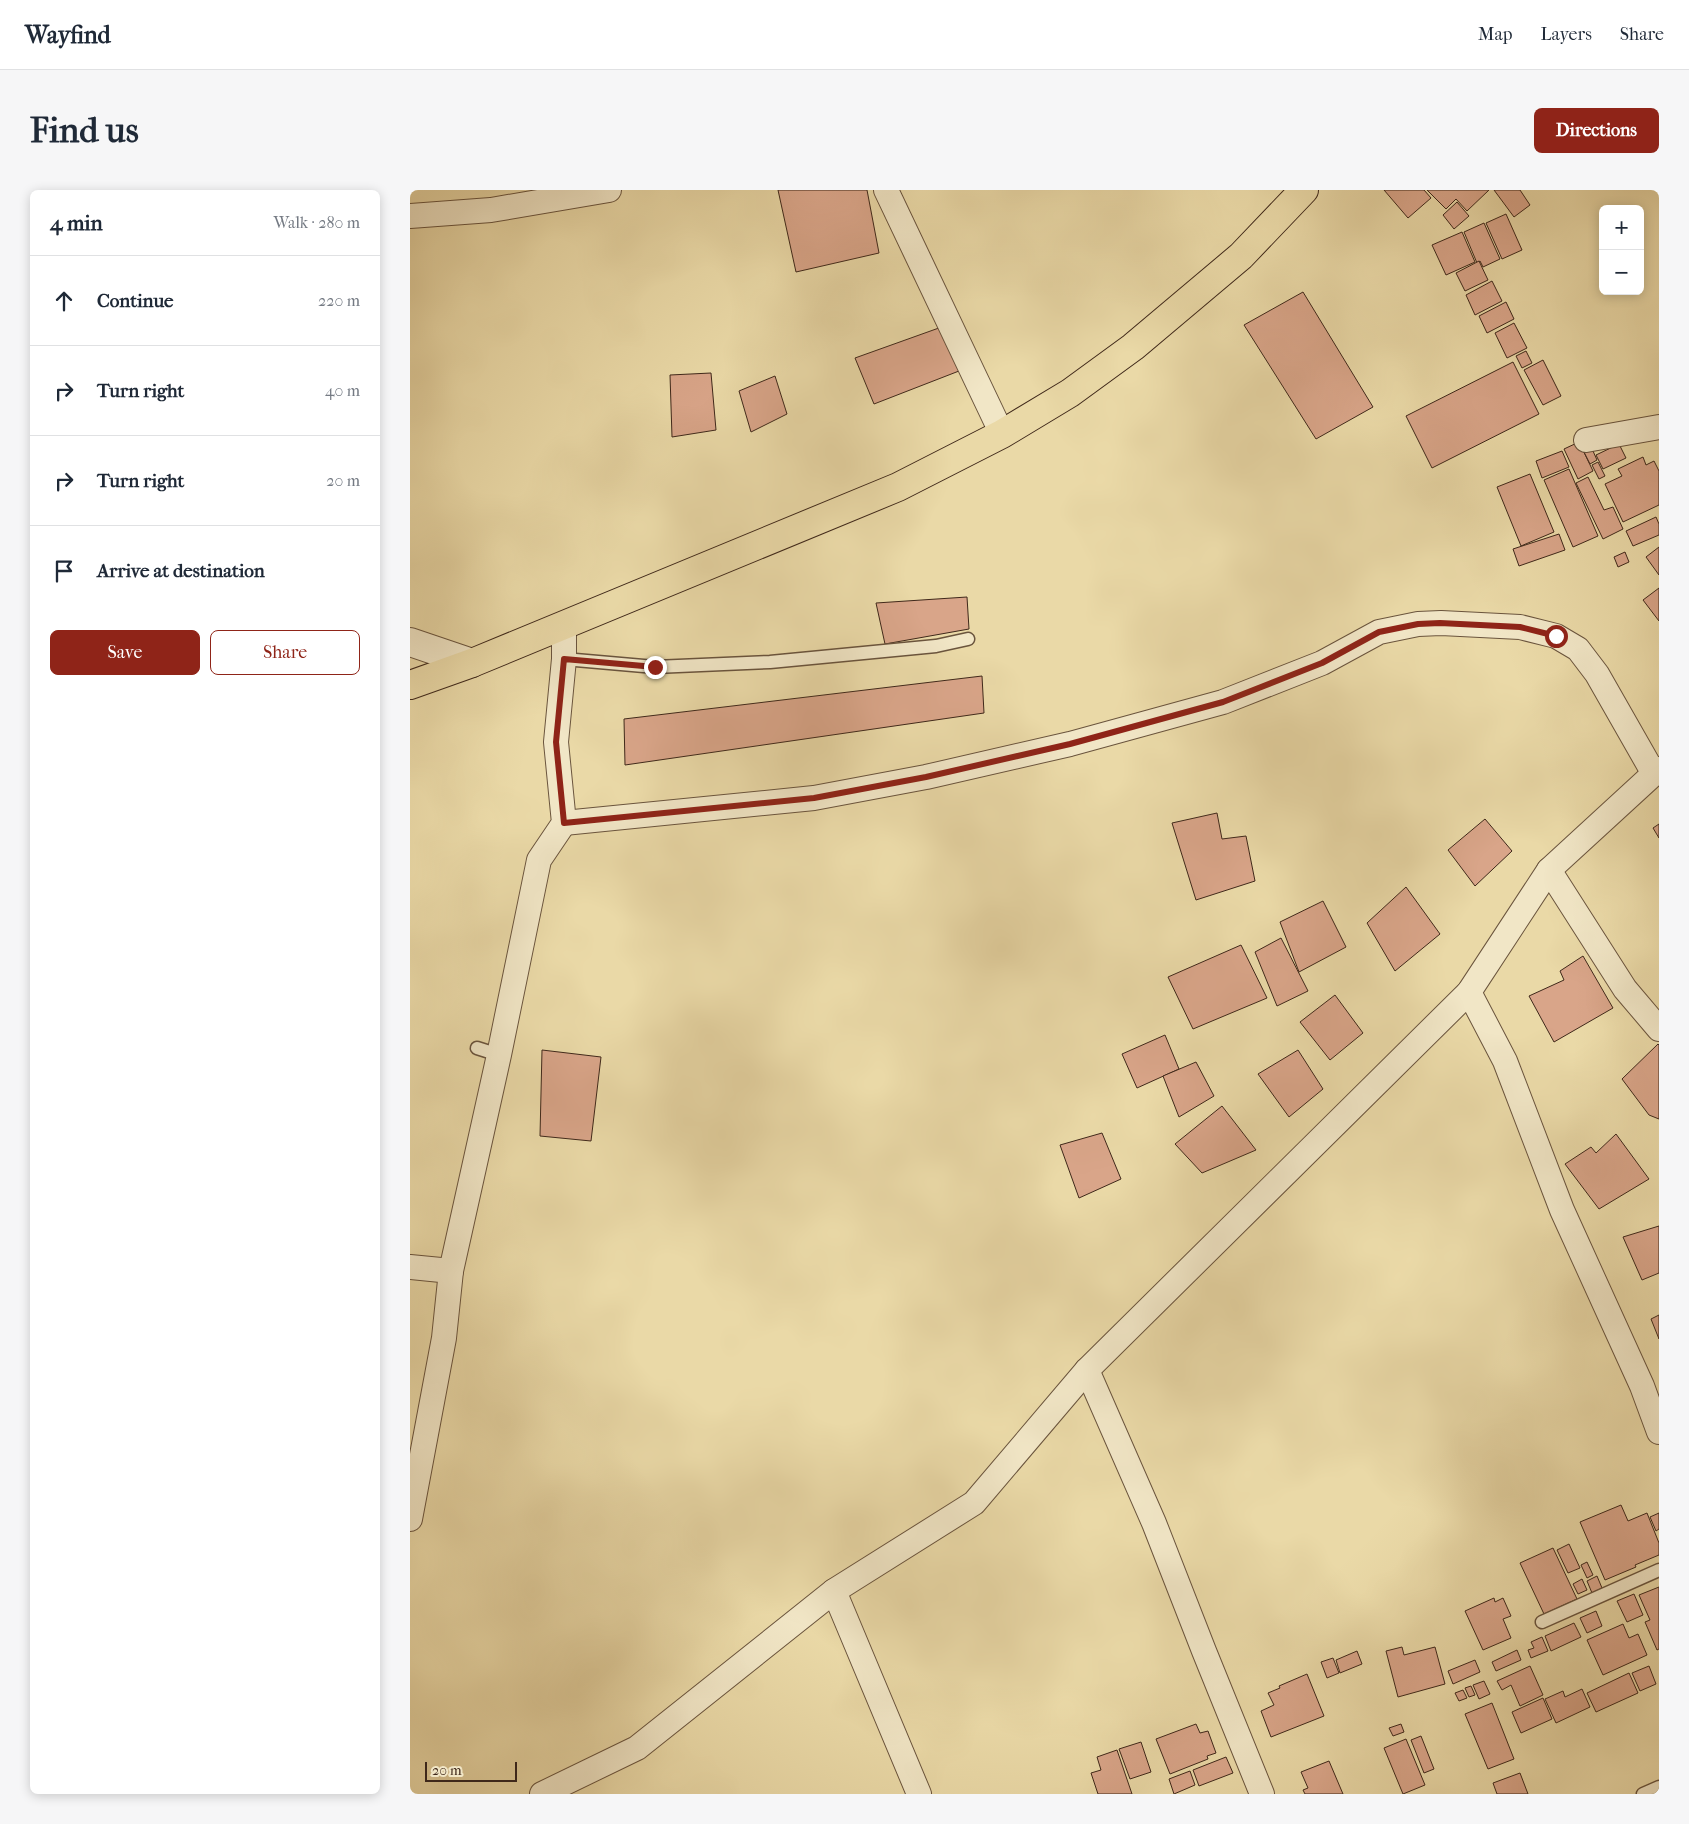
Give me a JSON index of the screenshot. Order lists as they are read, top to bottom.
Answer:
{
  "scale_bar": "20 m",
  "page": {
    "header": "Wayfind",
    "nav": ["Map", "Layers", "Share"],
    "buttons": [
      "Directions",
      ["Save", "Share"]
    ],
    "title": "Find us",
    "heading": ["4 min", "Walk · 280 m"],
    "map_buttons": ["+", "−"],
    "list": [
      ["Continue", "220 m"],
      ["Turn right", "40 m"],
      ["Turn right", "20 m"],
      "Arrive at destination"
    ],
    "scale": "20 m"
  }
}
